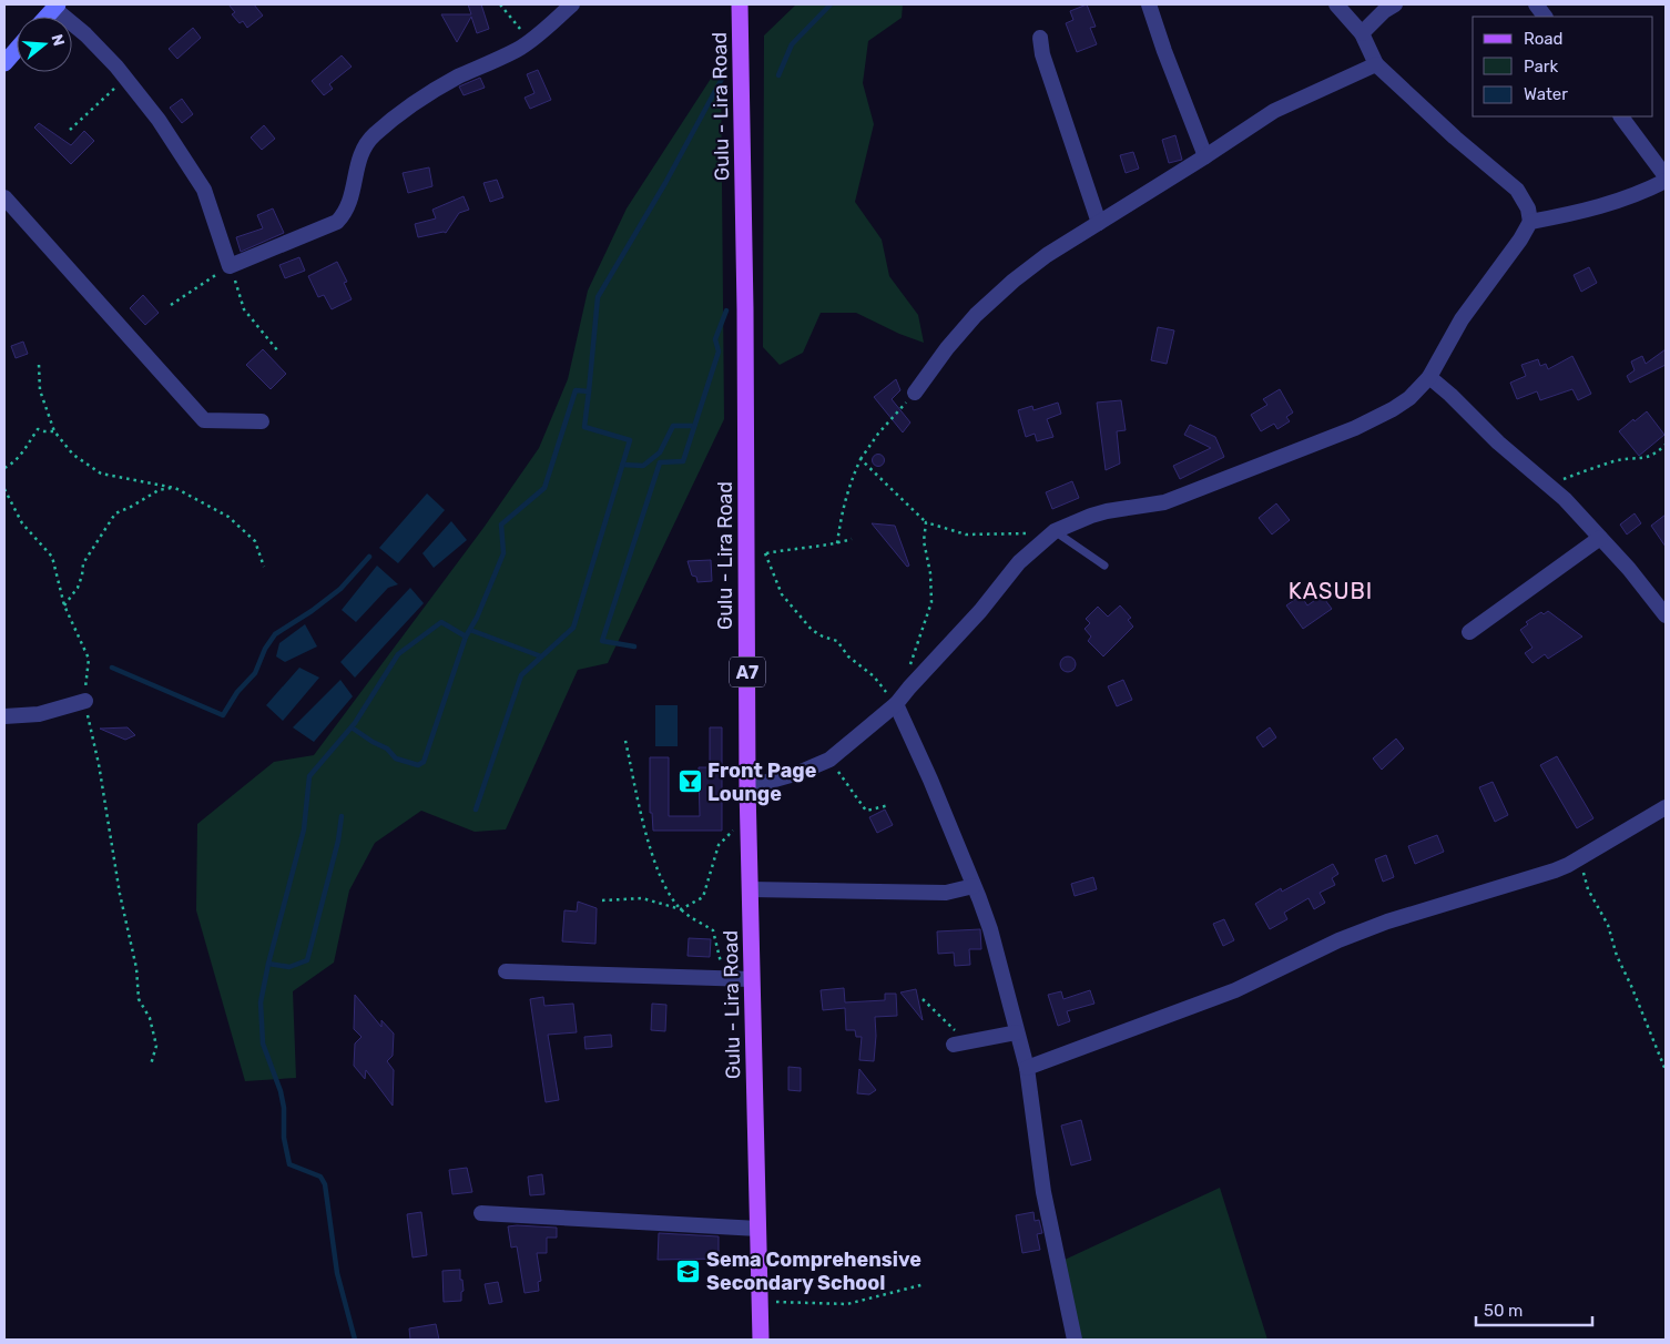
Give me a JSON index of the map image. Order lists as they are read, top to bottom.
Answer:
{
  "streets": {
    "main road": ["Gulu - Lira Road", "A7"]
  },
  "districts": ["KASUBI"],
  "places": {
    "bar": ["Front Page Lounge"],
    "school or university": ["Sema Comprehensive Secondary School"]
  },
  "legend": ["Road", "Park", "Water"],
  "scale_bar": "50 m",
  "north": "right"
}
